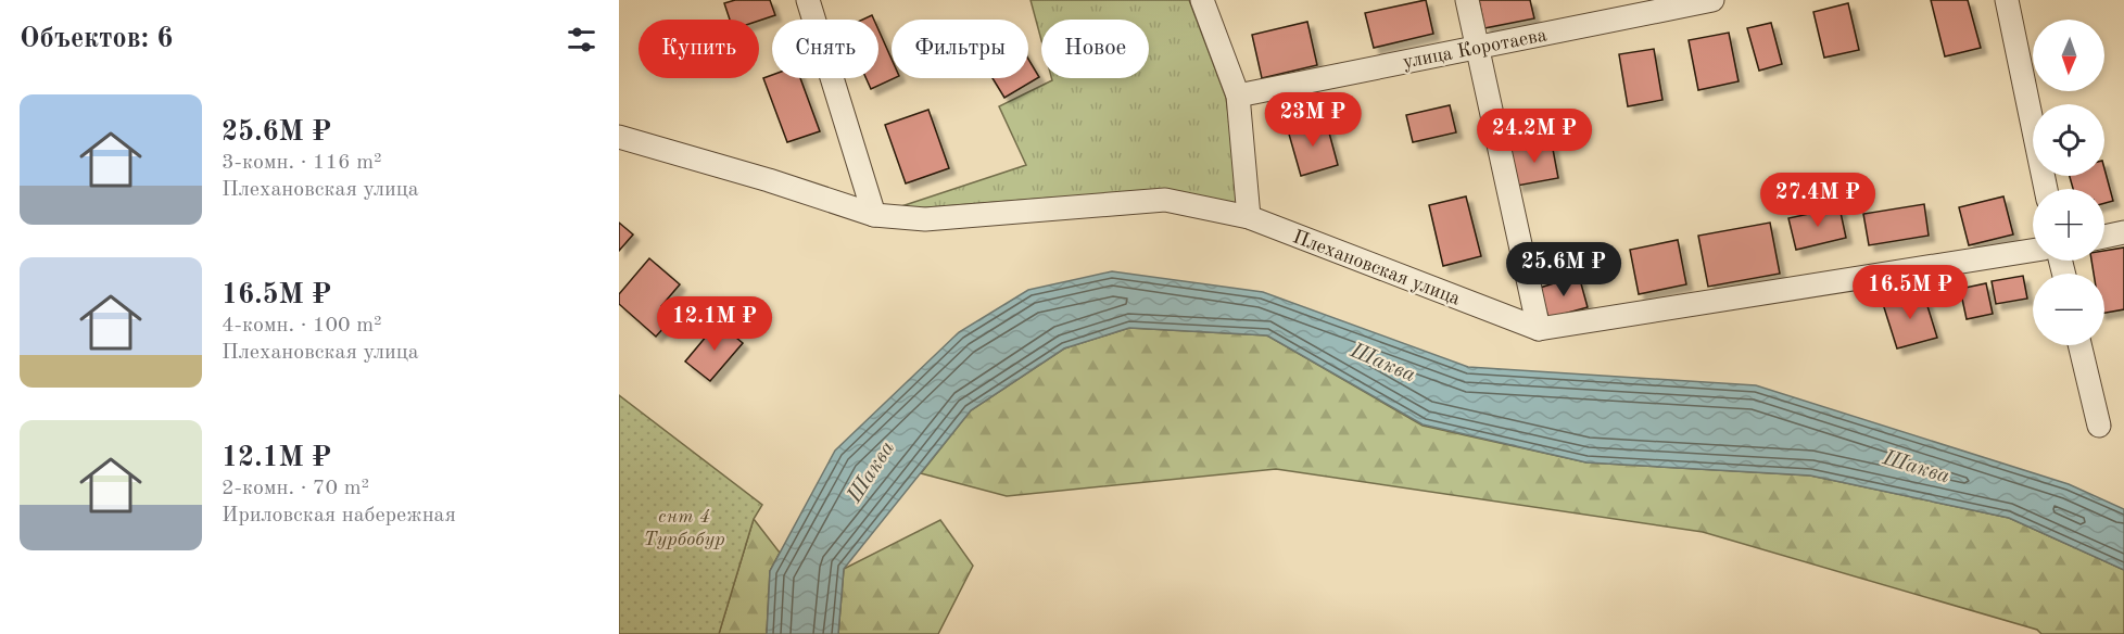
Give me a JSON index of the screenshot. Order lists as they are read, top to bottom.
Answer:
{
  "streets": {
    "street": ["улица Коротаева", "Плехановская улица"]
  },
  "water": ["Шаква"],
  "parks": ["снт 4 Турбобур"],
  "north": "bottom",
  "page": {
    "heading": "Объектов: 6",
    "map_buttons": ["+", "−"],
    "chip": [
      "Купить",
      "Снять",
      "Фильтры",
      "Новое"
    ],
    "list": [
      {
        "name": "25.6M ₽",
        "note": "3-комн. · 116 m² · Плехановская улица"
      },
      {
        "name": "16.5M ₽",
        "note": "4-комн. · 100 m² · Плехановская улица"
      },
      {
        "name": "12.1M ₽",
        "note": "2-комн. · 70 m² · Ириловская набережная"
      }
    ],
    "price": [
      "23M ₽",
      "24.2M ₽",
      "27.4M ₽",
      "25.6M ₽",
      "16.5M ₽",
      "12.1M ₽"
    ]
  }
}
